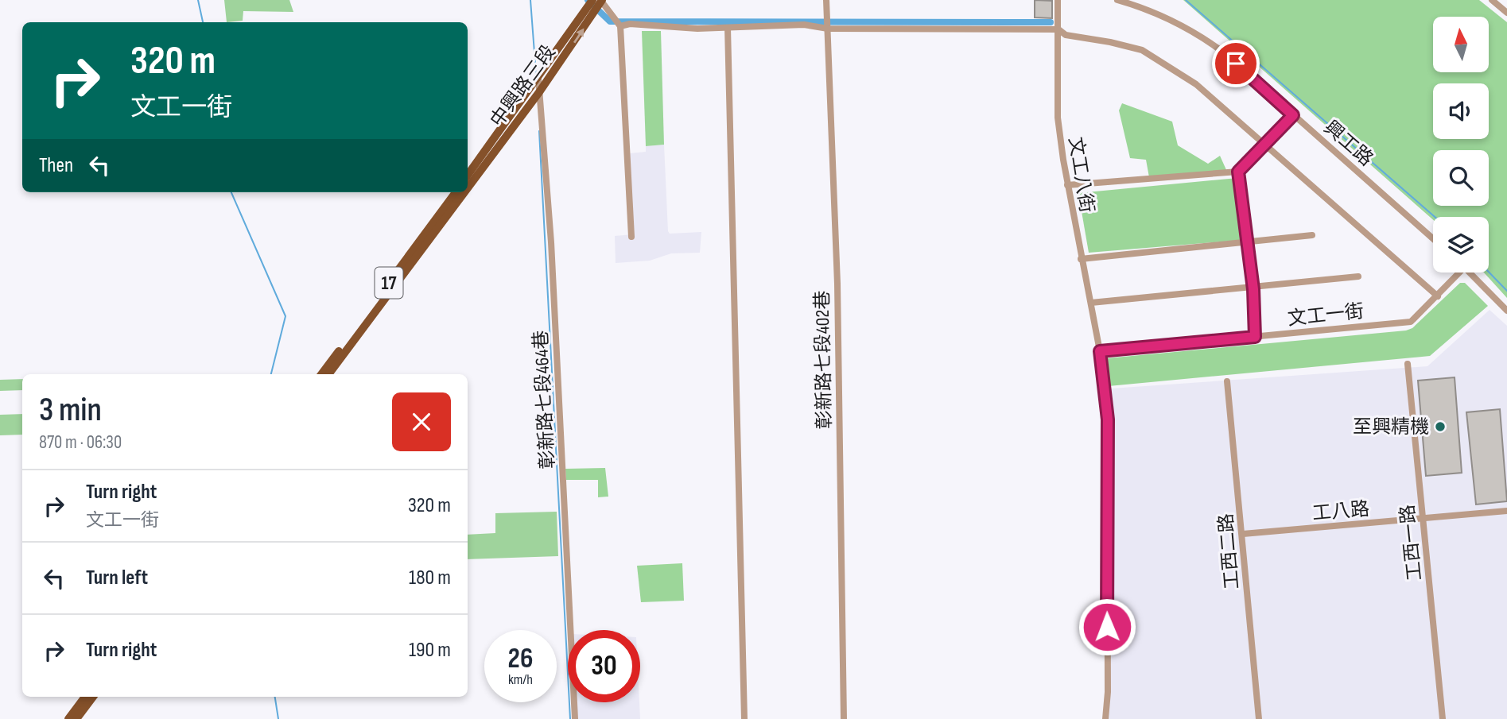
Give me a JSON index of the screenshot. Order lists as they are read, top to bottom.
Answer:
{
  "streets": {
    "main road": ["中興路三段", "17"],
    "street": [
      "興工路",
      "文工八街",
      "文工一街",
      "彰新路七段402巷",
      "彰新路七段464巷",
      "工八路",
      "工西一路",
      "工西二路"
    ]
  },
  "crossings": [
    ["中興路三段", "彰新路七段464巷"],
    ["文工八街", "文工一街"],
    ["工八路", "工西一路"],
    ["工八路", "工西二路"]
  ],
  "places": ["至興精機"],
  "north": "top",
  "page": {
    "turn": ["320 m", "文工一街"],
    "then": "Then",
    "heading": ["3 min", "870 m · 06:30"],
    "list": [
      {
        "name": "Turn right",
        "note": "文工一街",
        "value": "320 m"
      },
      {
        "name": "Turn left",
        "value": "180 m"
      },
      {
        "name": "Turn right",
        "value": "190 m"
      }
    ],
    "speed": "26 km/h",
    "limit": "30"
  }
}
